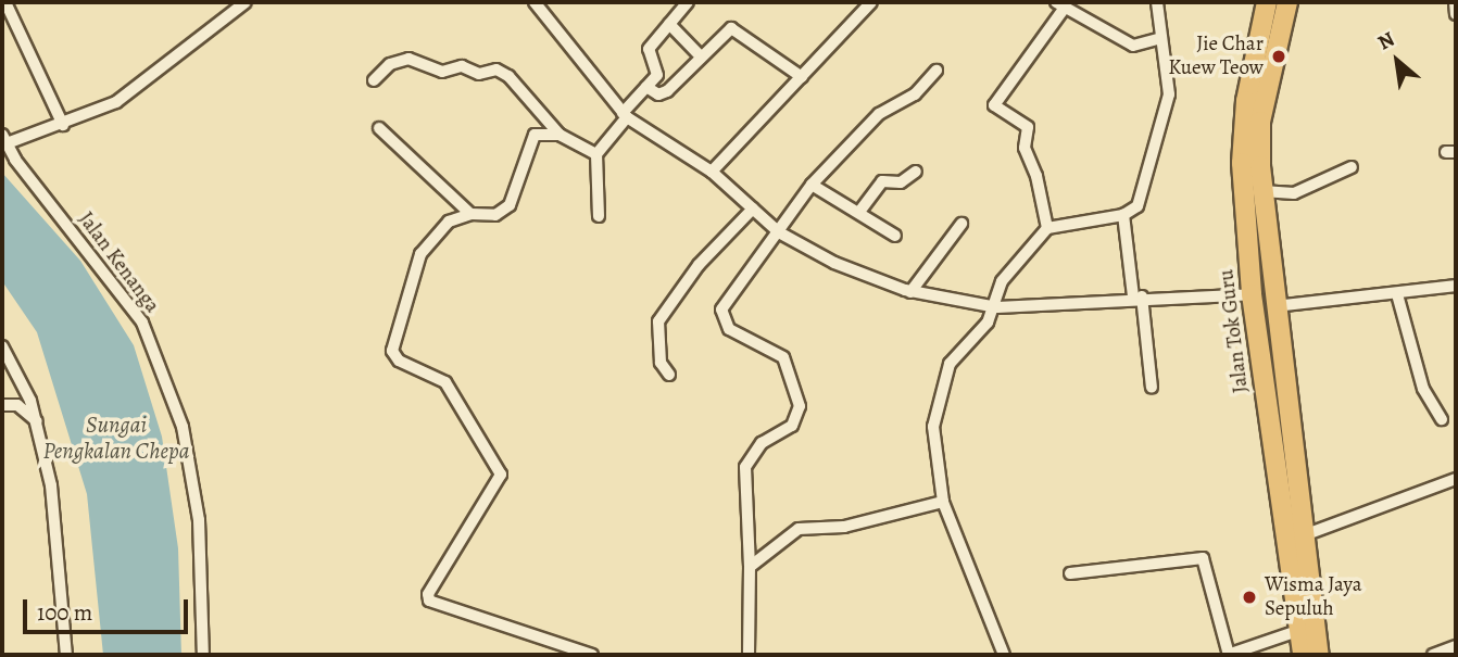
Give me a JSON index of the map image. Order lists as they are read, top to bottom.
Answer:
{
  "streets": {
    "main road": ["Jalan Tok Guru"],
    "street": ["Jalan Kenanga"]
  },
  "water": ["Sungai Pengkalan Chepa"],
  "places": ["Jie Char Kuew Teow", "Wisma Jaya Sepuluh"],
  "scale_bar": "100 m",
  "north": "top left"
}
